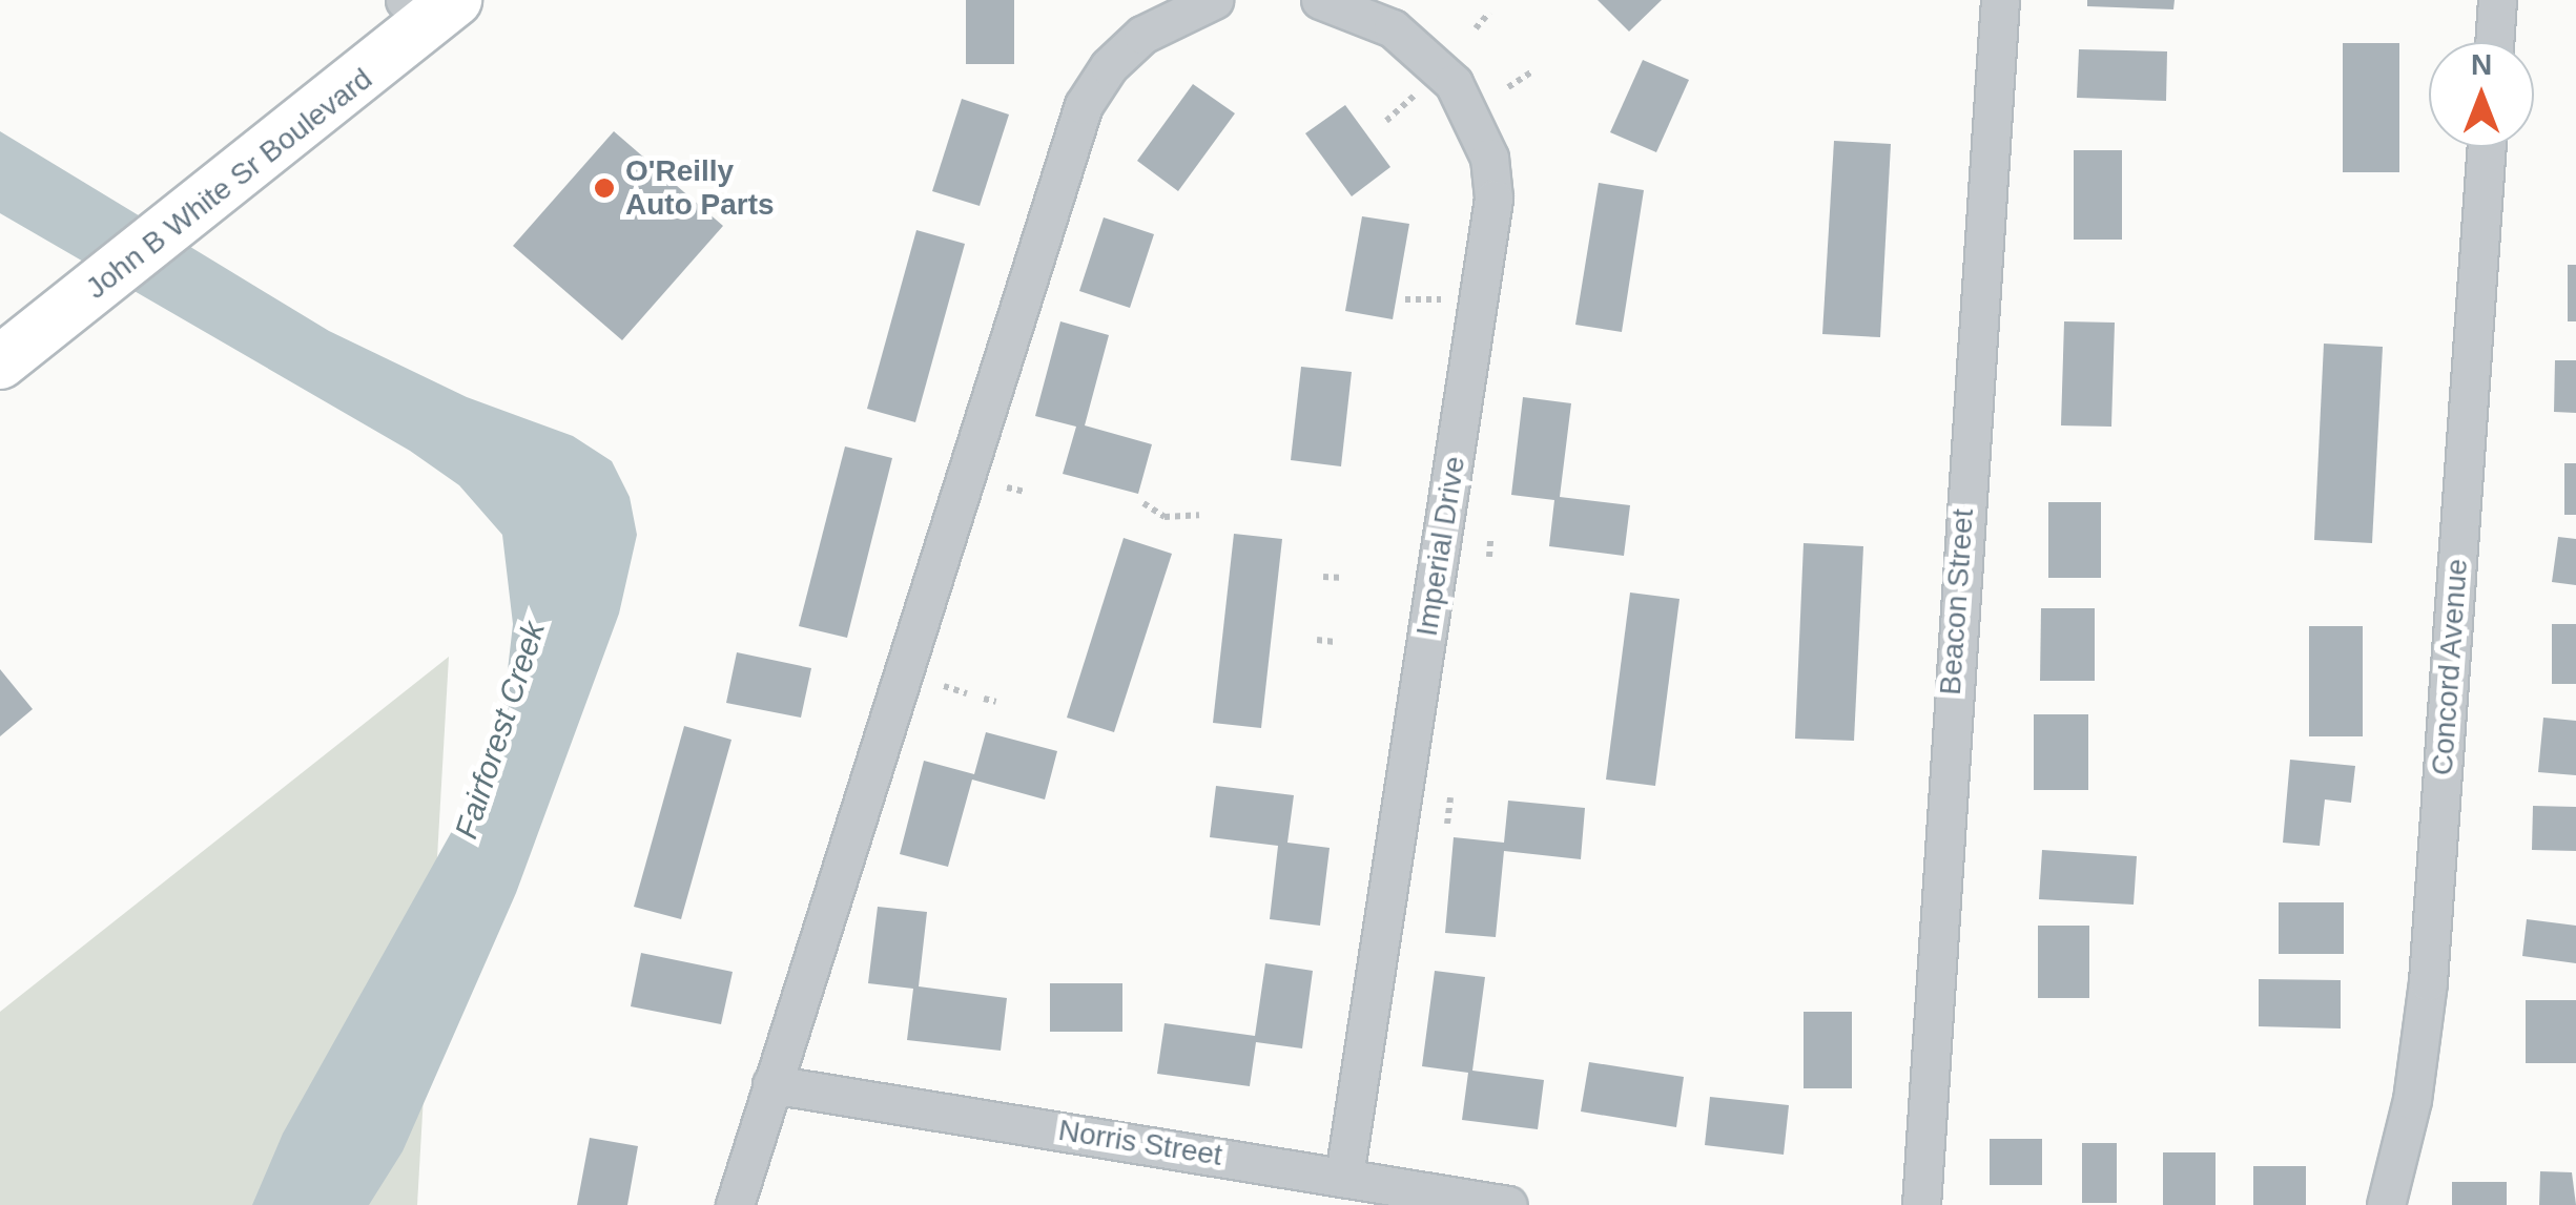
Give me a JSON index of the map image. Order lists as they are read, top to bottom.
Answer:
{
  "streets": {
    "main road": ["John B White Sr Boulevard"],
    "street": [
      "Imperial Drive",
      "Beacon Street",
      "Concord Avenue",
      "Norris Street"
    ]
  },
  "crossings": [
    ["Imperial Drive", "Norris Street"]
  ],
  "water": ["Fairforest Creek"],
  "places": ["O'Reilly Auto Parts"],
  "north": "top"
}
